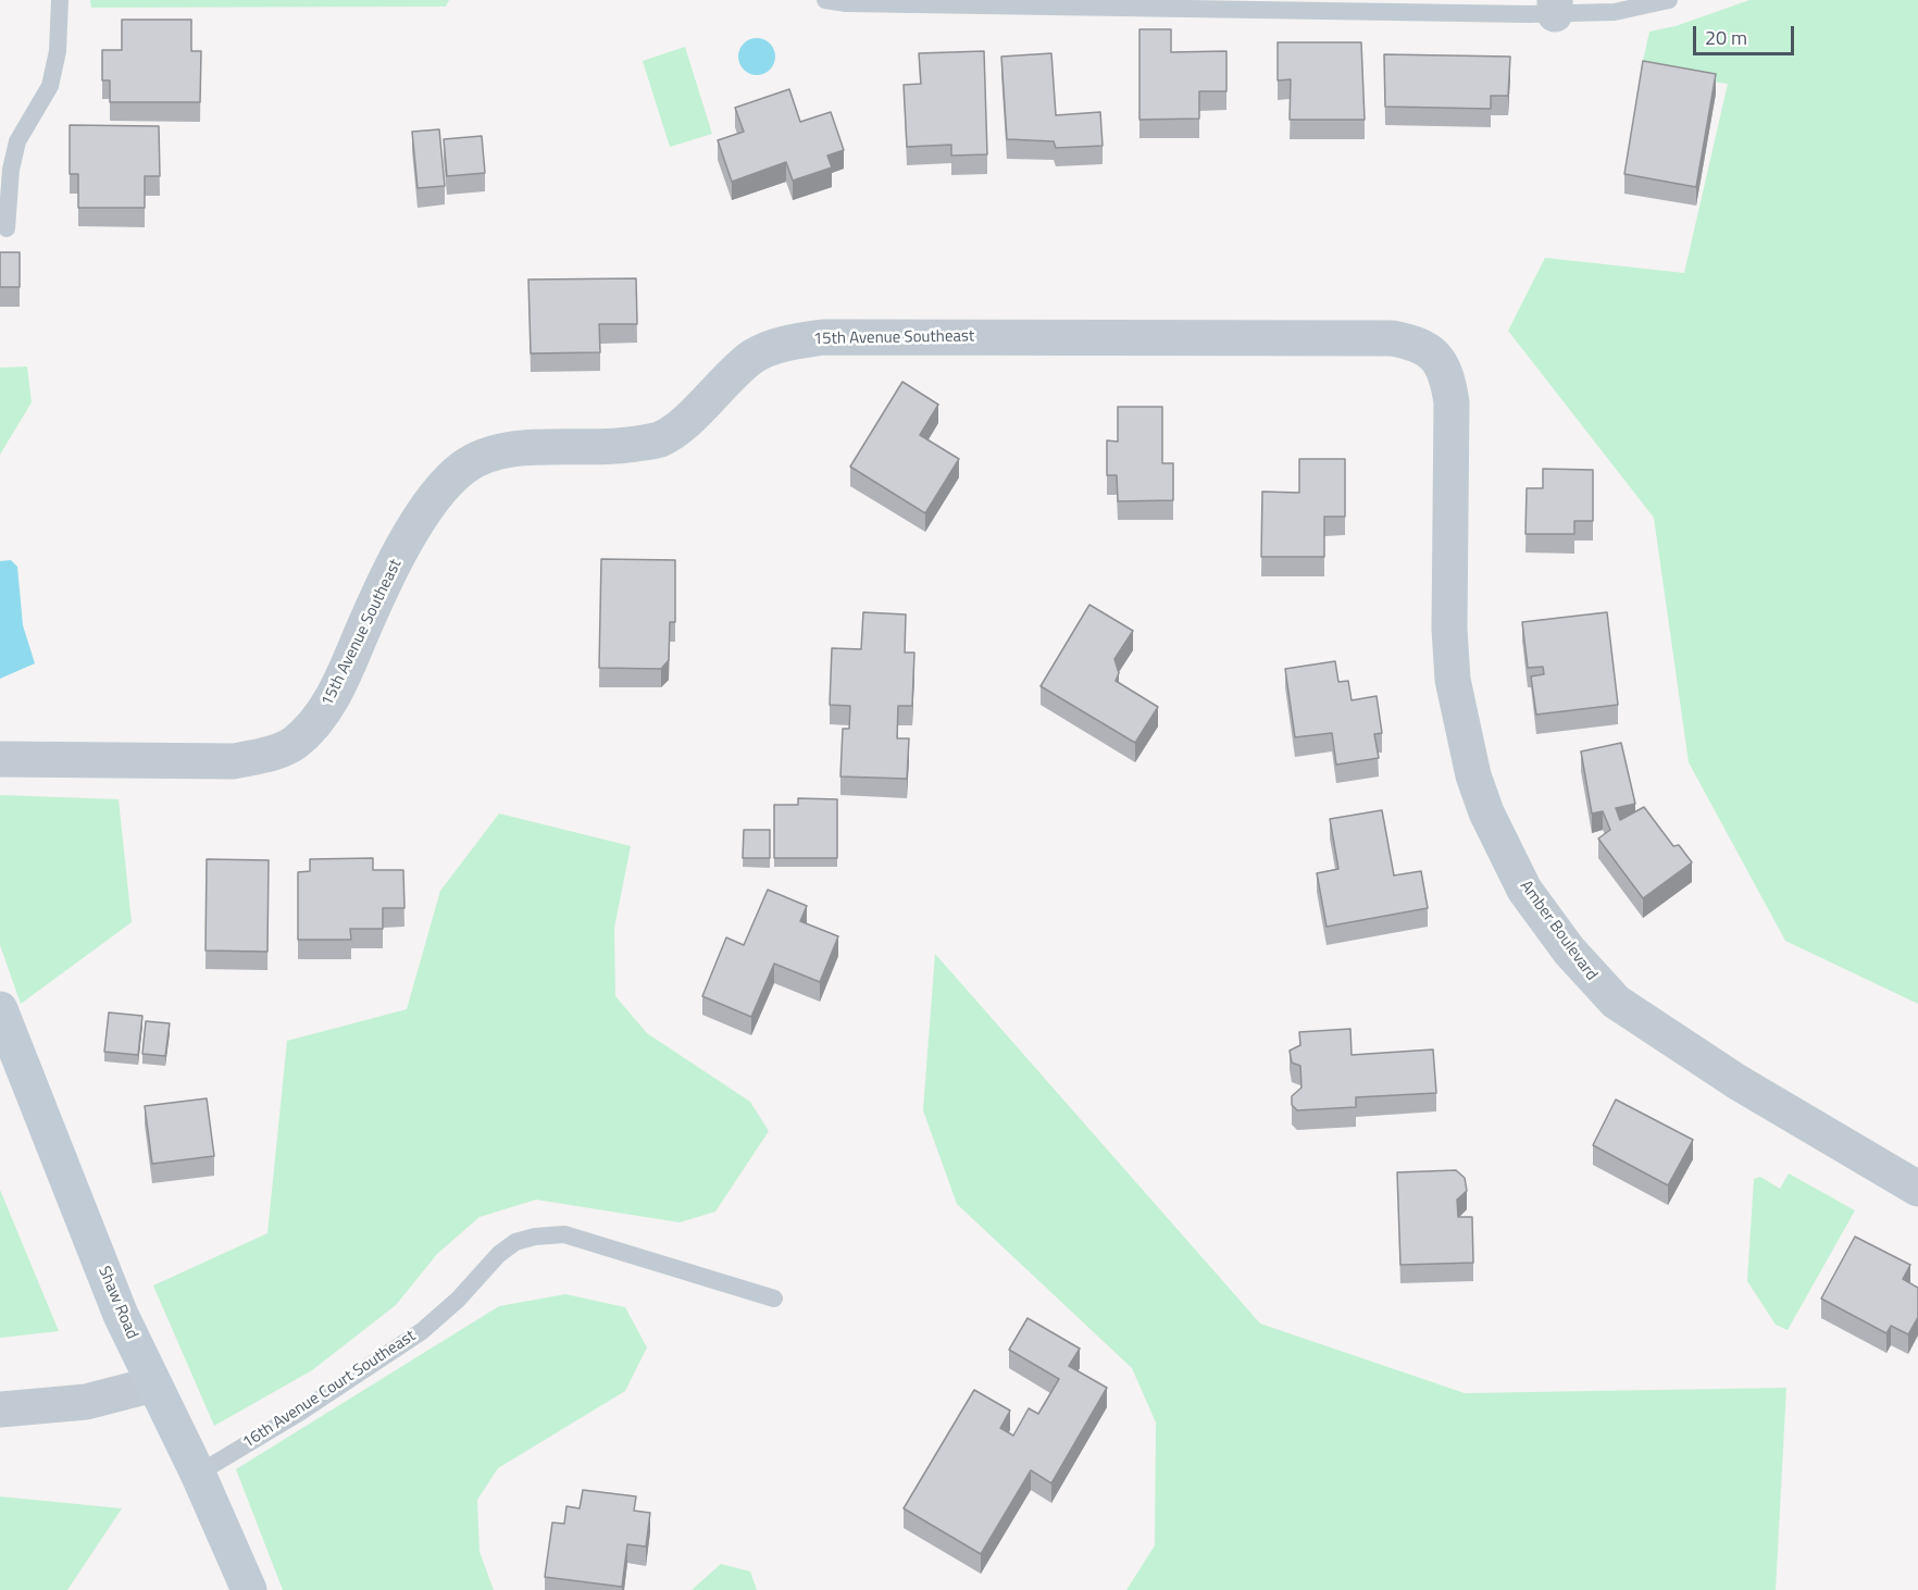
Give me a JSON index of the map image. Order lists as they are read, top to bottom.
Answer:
{
  "streets": {
    "main road": ["Shaw Road"],
    "street": ["15th Avenue Southeast", "Amber Boulevard"],
    "lane": ["16th Avenue Court Southeast"]
  },
  "crossings": [
    ["15th Avenue Southeast", "Amber Boulevard"],
    ["Shaw Road", "16th Avenue Court Southeast"]
  ],
  "scale_bar": "20 m"
}
